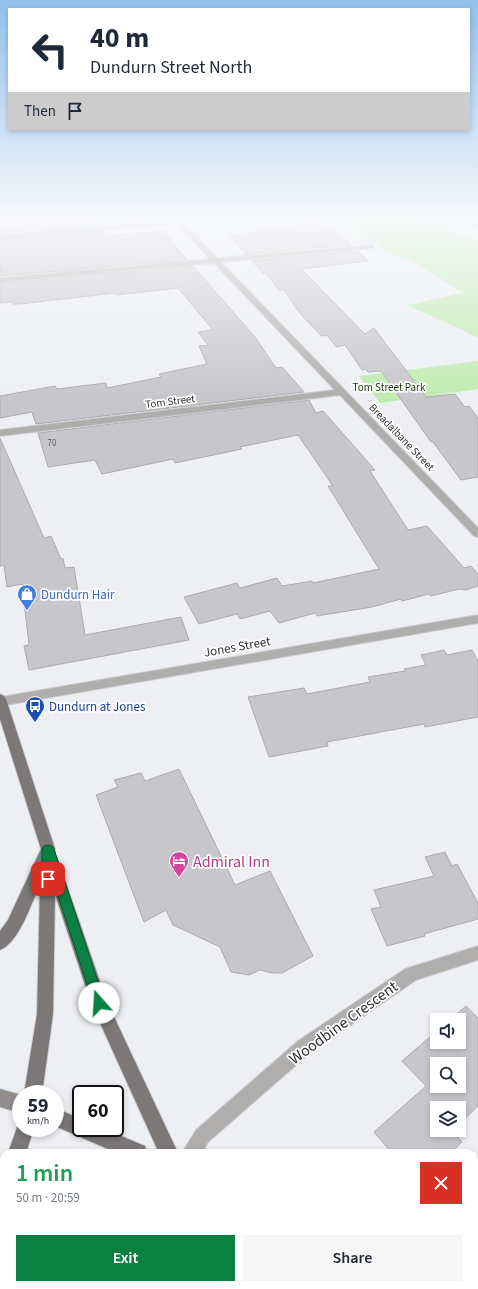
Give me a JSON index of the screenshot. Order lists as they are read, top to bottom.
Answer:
{
  "streets": {
    "street": [
      "Tom Street",
      "Breadalbane Street",
      "Jones Street",
      "Woodbine Crescent"
    ]
  },
  "crossings": [
    ["Tom Street", "Breadalbane Street"]
  ],
  "parks": ["Tom Street Park"],
  "places": {
    "shop": ["Dundurn Hair"],
    "bus stop": ["Dundurn at Jones"],
    "hotel": ["Admiral Inn"]
  },
  "house_numbers": ["70"],
  "page": {
    "turn": ["40 m", "Dundurn Street North"],
    "then": "Then",
    "speed": "59 km/h",
    "limit": "60",
    "heading": ["1 min", "50 m · 20:59"],
    "buttons": ["Exit", "Share"]
  }
}
